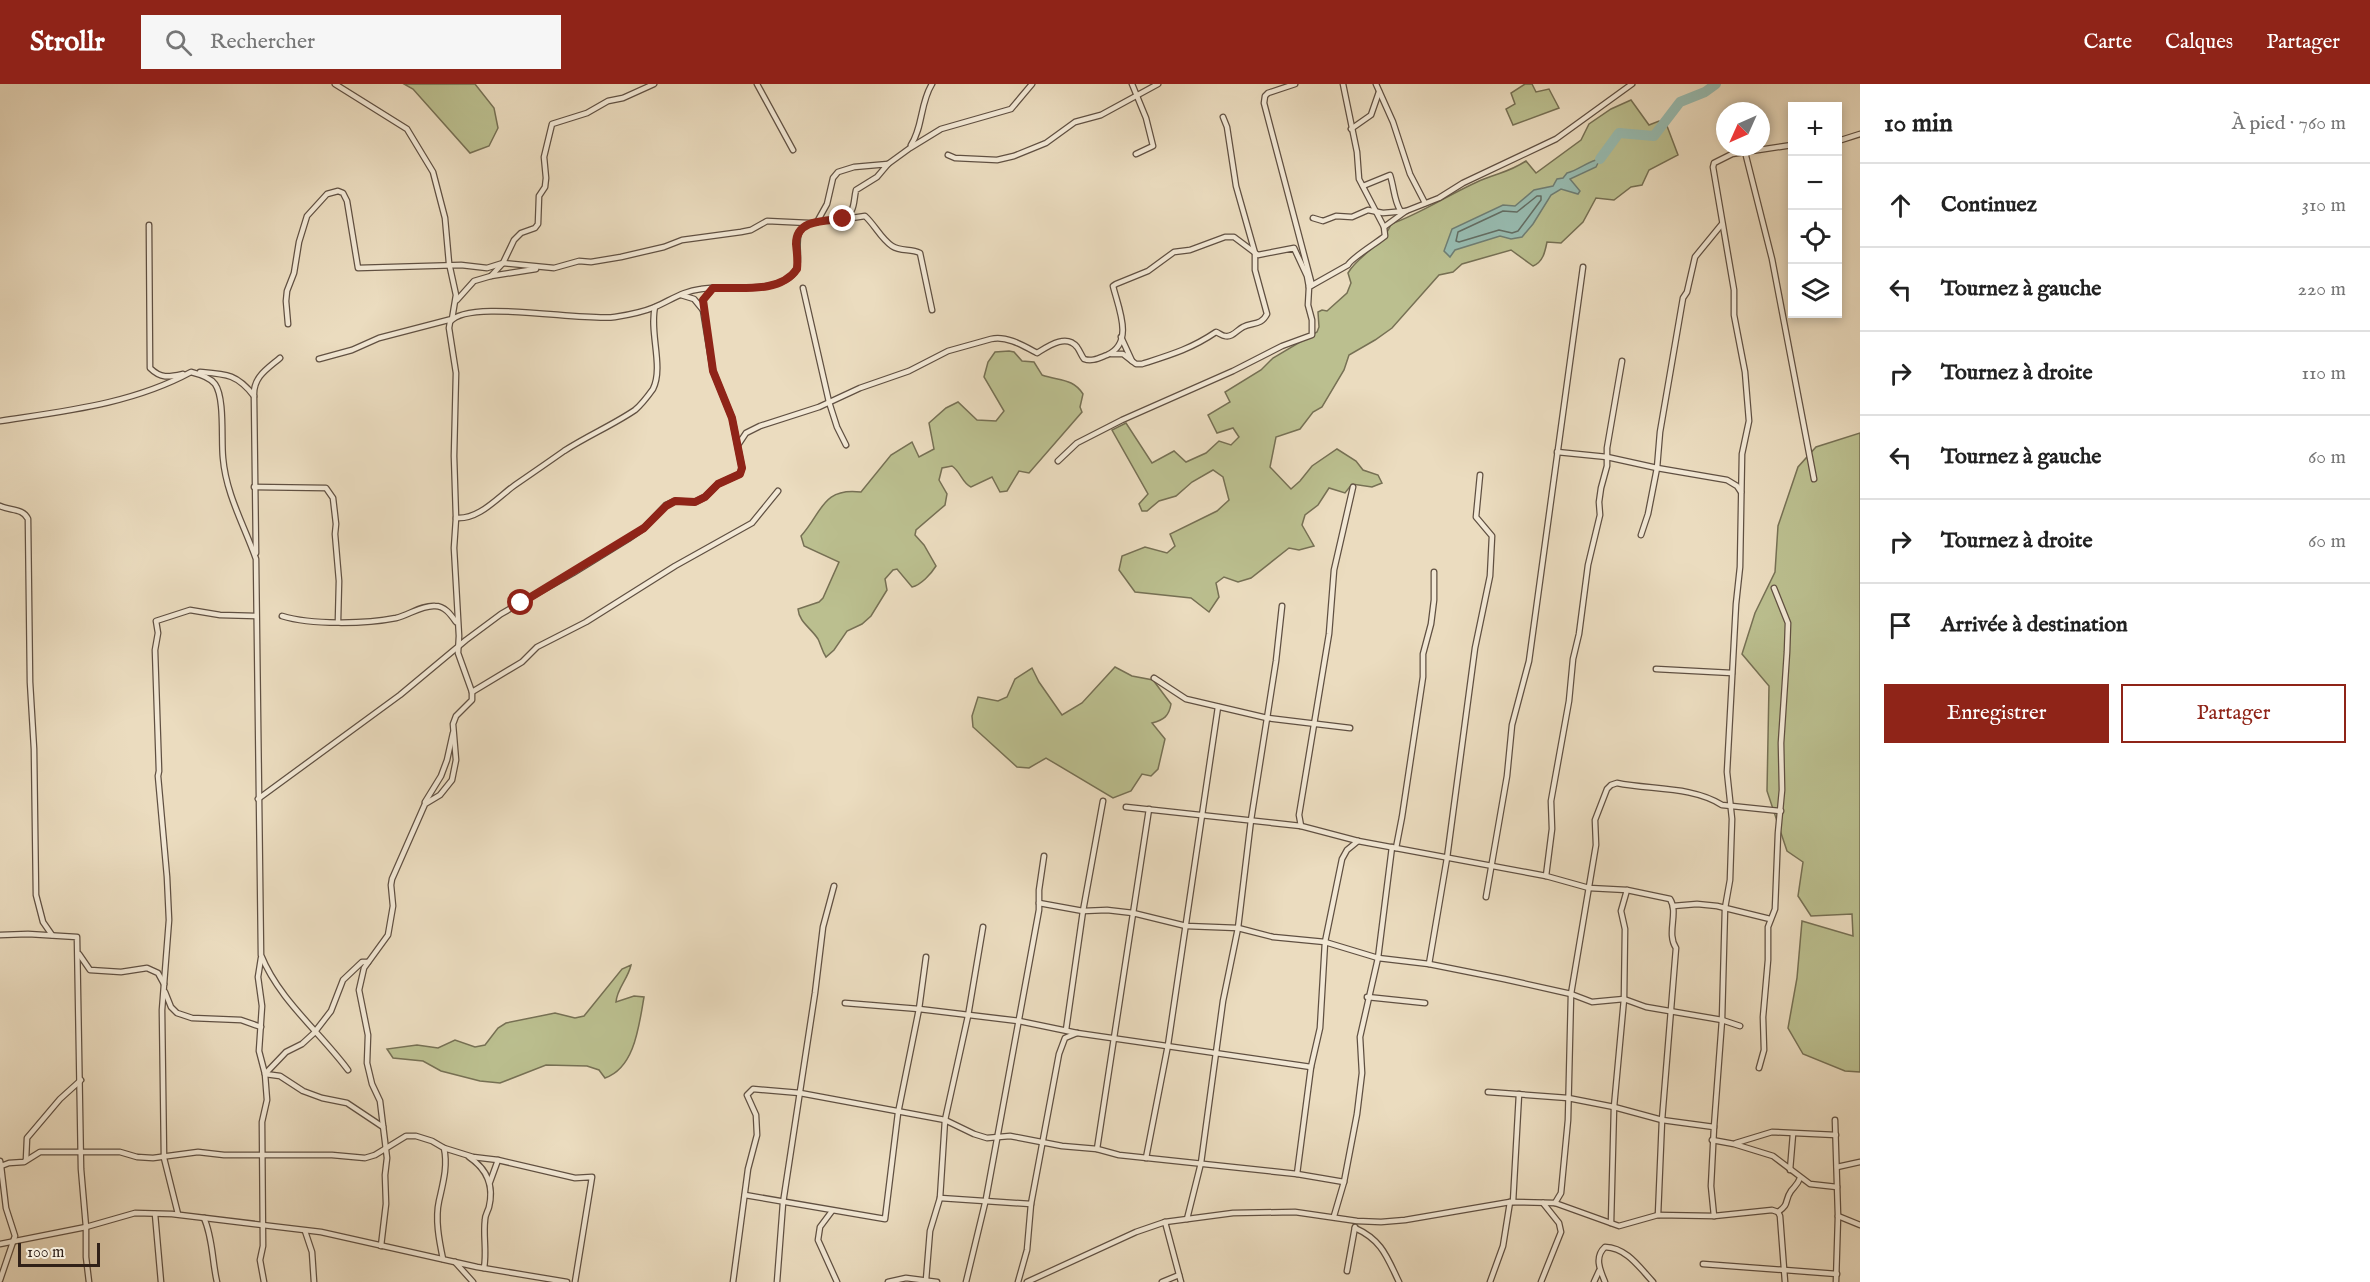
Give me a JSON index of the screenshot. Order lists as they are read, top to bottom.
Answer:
{
  "scale_bar": "100 m",
  "north": "bottom left",
  "page": {
    "header": "Strollr",
    "search": "Rechercher",
    "nav": ["Carte", "Calques", "Partager"],
    "heading": ["10 min", "À pied · 760 m"],
    "map_buttons": ["+", "−"],
    "list": [
      ["Continuez", "310 m"],
      ["Tournez à gauche", "220 m"],
      ["Tournez à droite", "110 m"],
      ["Tournez à gauche", "60 m"],
      ["Tournez à droite", "60 m"],
      "Arrivée à destination"
    ],
    "buttons": ["Enregistrer", "Partager"],
    "scale": "100 m"
  }
}
